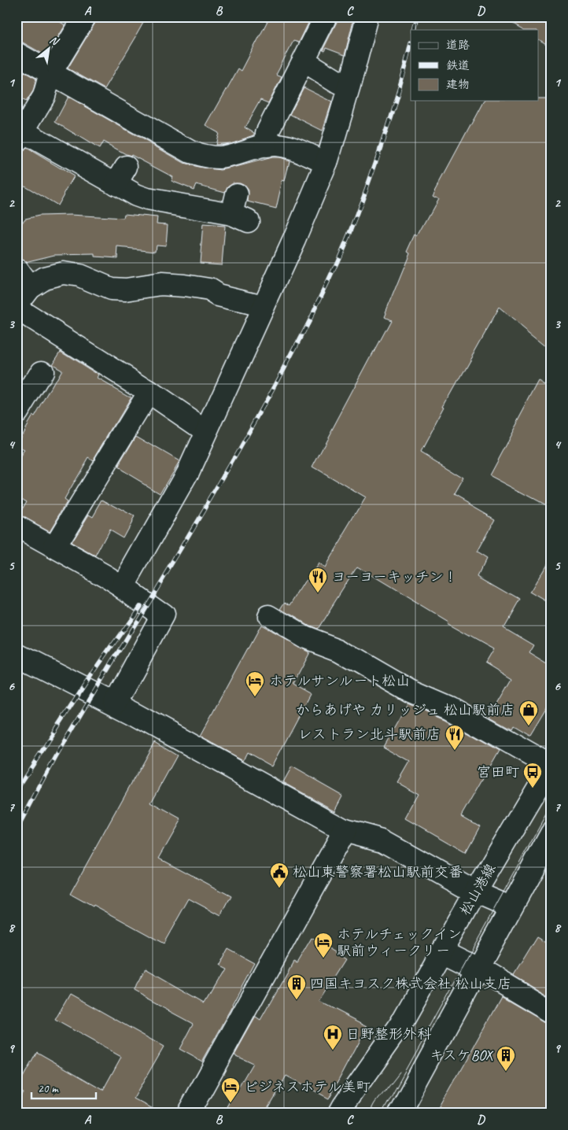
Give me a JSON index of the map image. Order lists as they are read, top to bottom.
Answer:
{
  "streets": {
    "street": ["松山港線"]
  },
  "places": {
    "restaurant": ["ヨーヨーキッチン！", "レストラン北斗駅前店"],
    "hotel": ["ホテルサンルート松山", "ホテルチェックイン 駅前ウィークリー", "ビジネスホテル美町"],
    "shop": ["からあげや カリッジュ 松山駅前店"],
    "bus stop": ["宮田町"],
    "public building": ["松山東警察署松山駅前交番"],
    "building": ["四国キヨスク株式会社 松山支店", "キスケBOX"],
    "hospital": ["日野整形外科"]
  },
  "legend": ["道路", "鉄道", "建物"],
  "scale_bar": "20 m",
  "north": "top right",
  "grid": {
    "columns": [
      "A",
      "B",
      "C",
      "D"
    ],
    "rows": [
      "1",
      "2",
      "3",
      "4",
      "5",
      "6",
      "7",
      "8",
      "9"
    ]
  }
}
